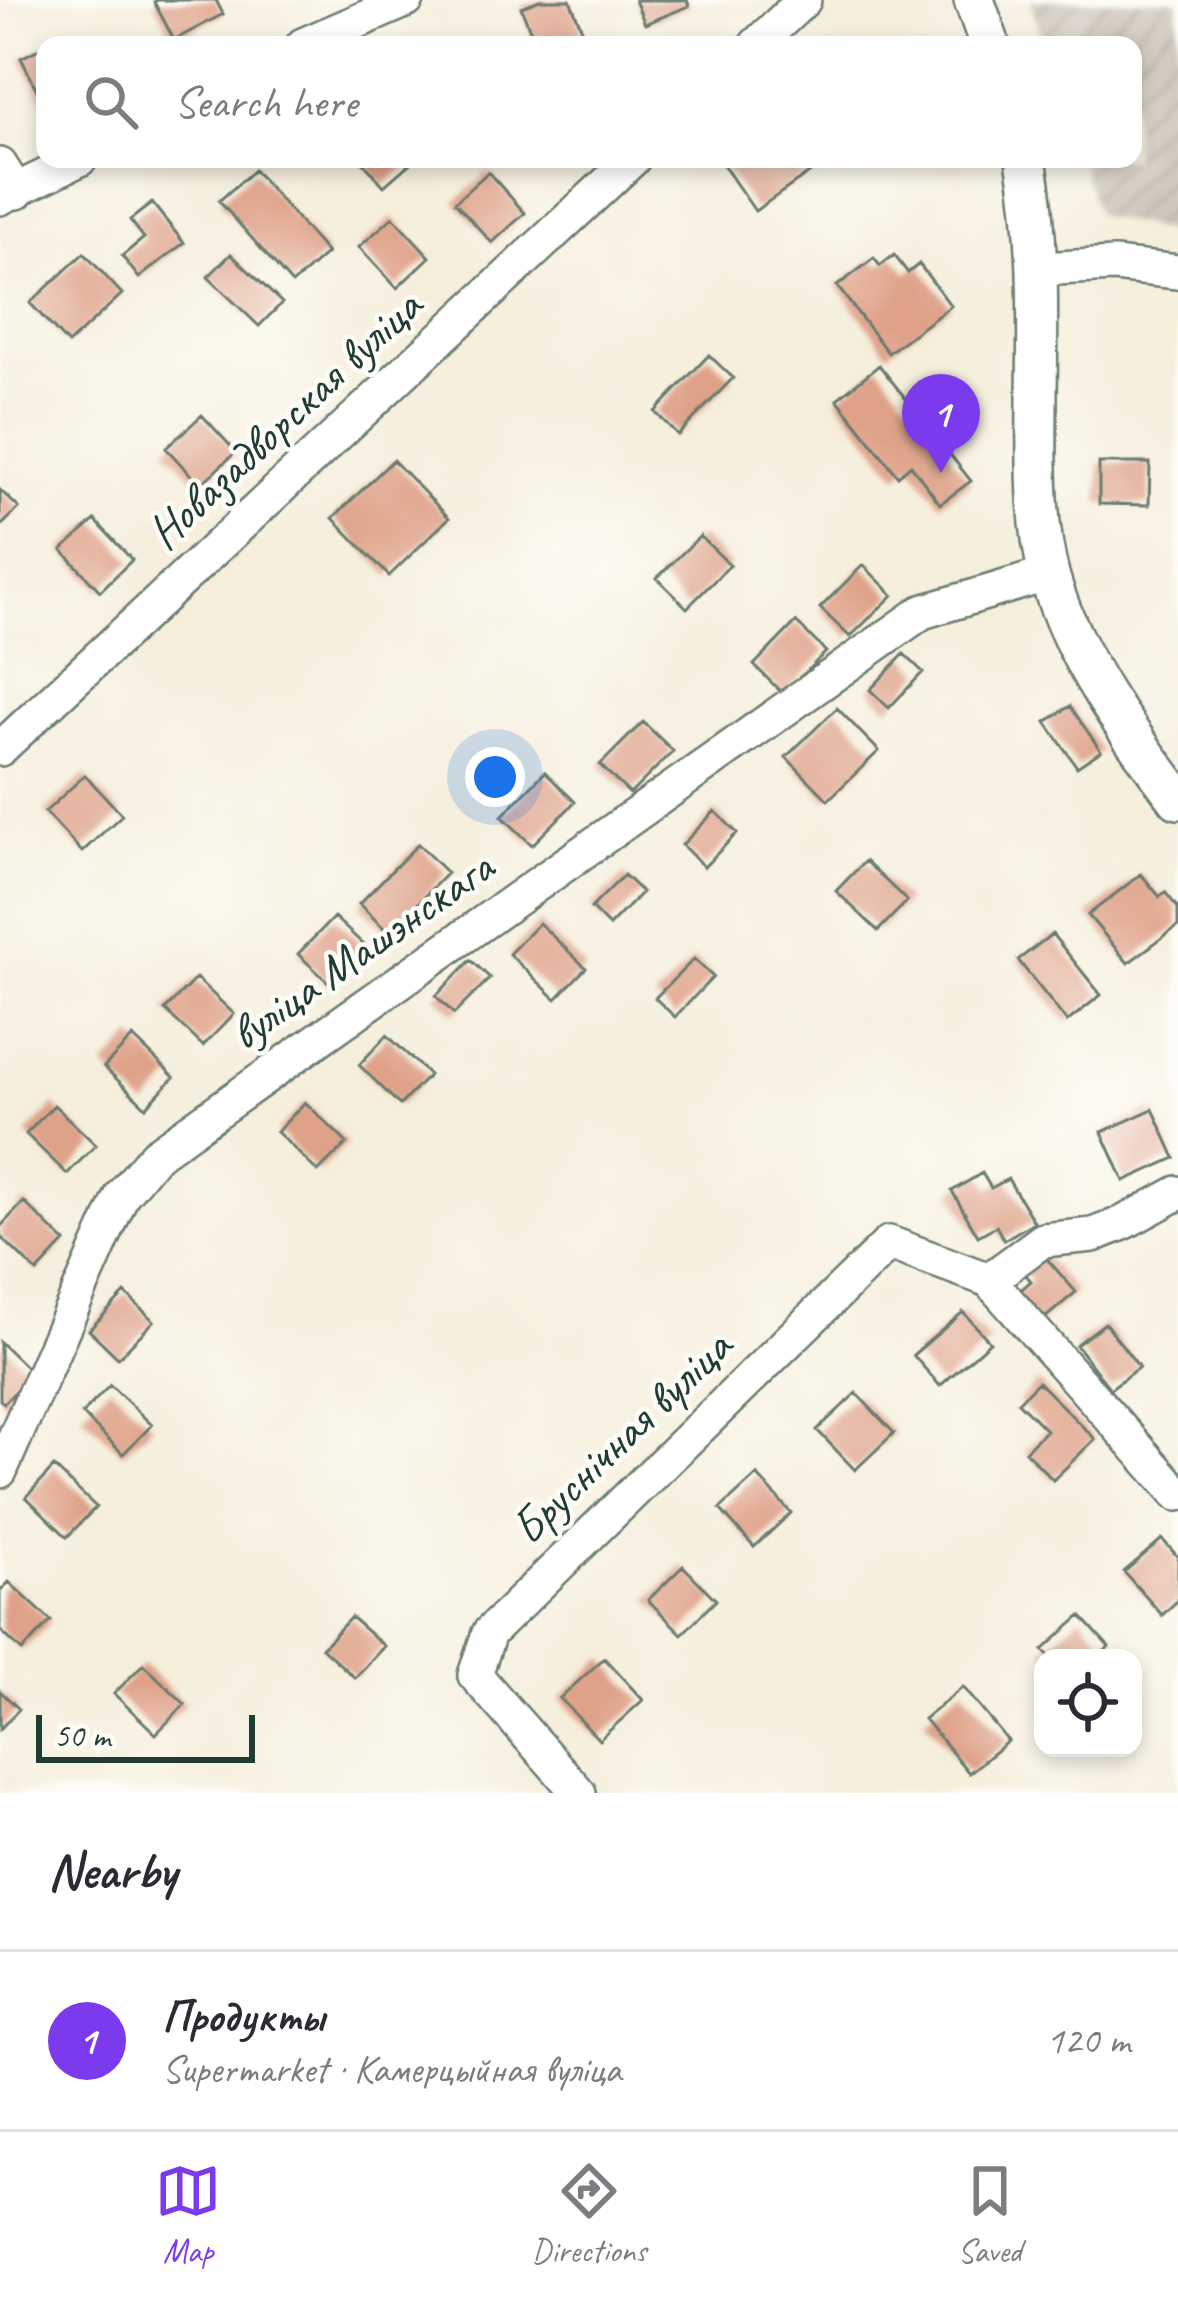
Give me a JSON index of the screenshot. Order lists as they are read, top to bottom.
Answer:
{
  "streets": {
    "street": ["Новазадворская вуліца", "вуліца Машэнскага", "Бруснічная вуліца"]
  },
  "scale_bar": "50 m",
  "page": {
    "search": "Search here",
    "pins": "1",
    "scale": "50 m",
    "heading": "Nearby",
    "list": [
      {
        "mark": "1",
        "name": "Продукты",
        "note": "Supermarket · Камерцыйная вуліца",
        "value": "120 m"
      }
    ],
    "nav": ["Map", "Directions", "Saved"]
  }
}
